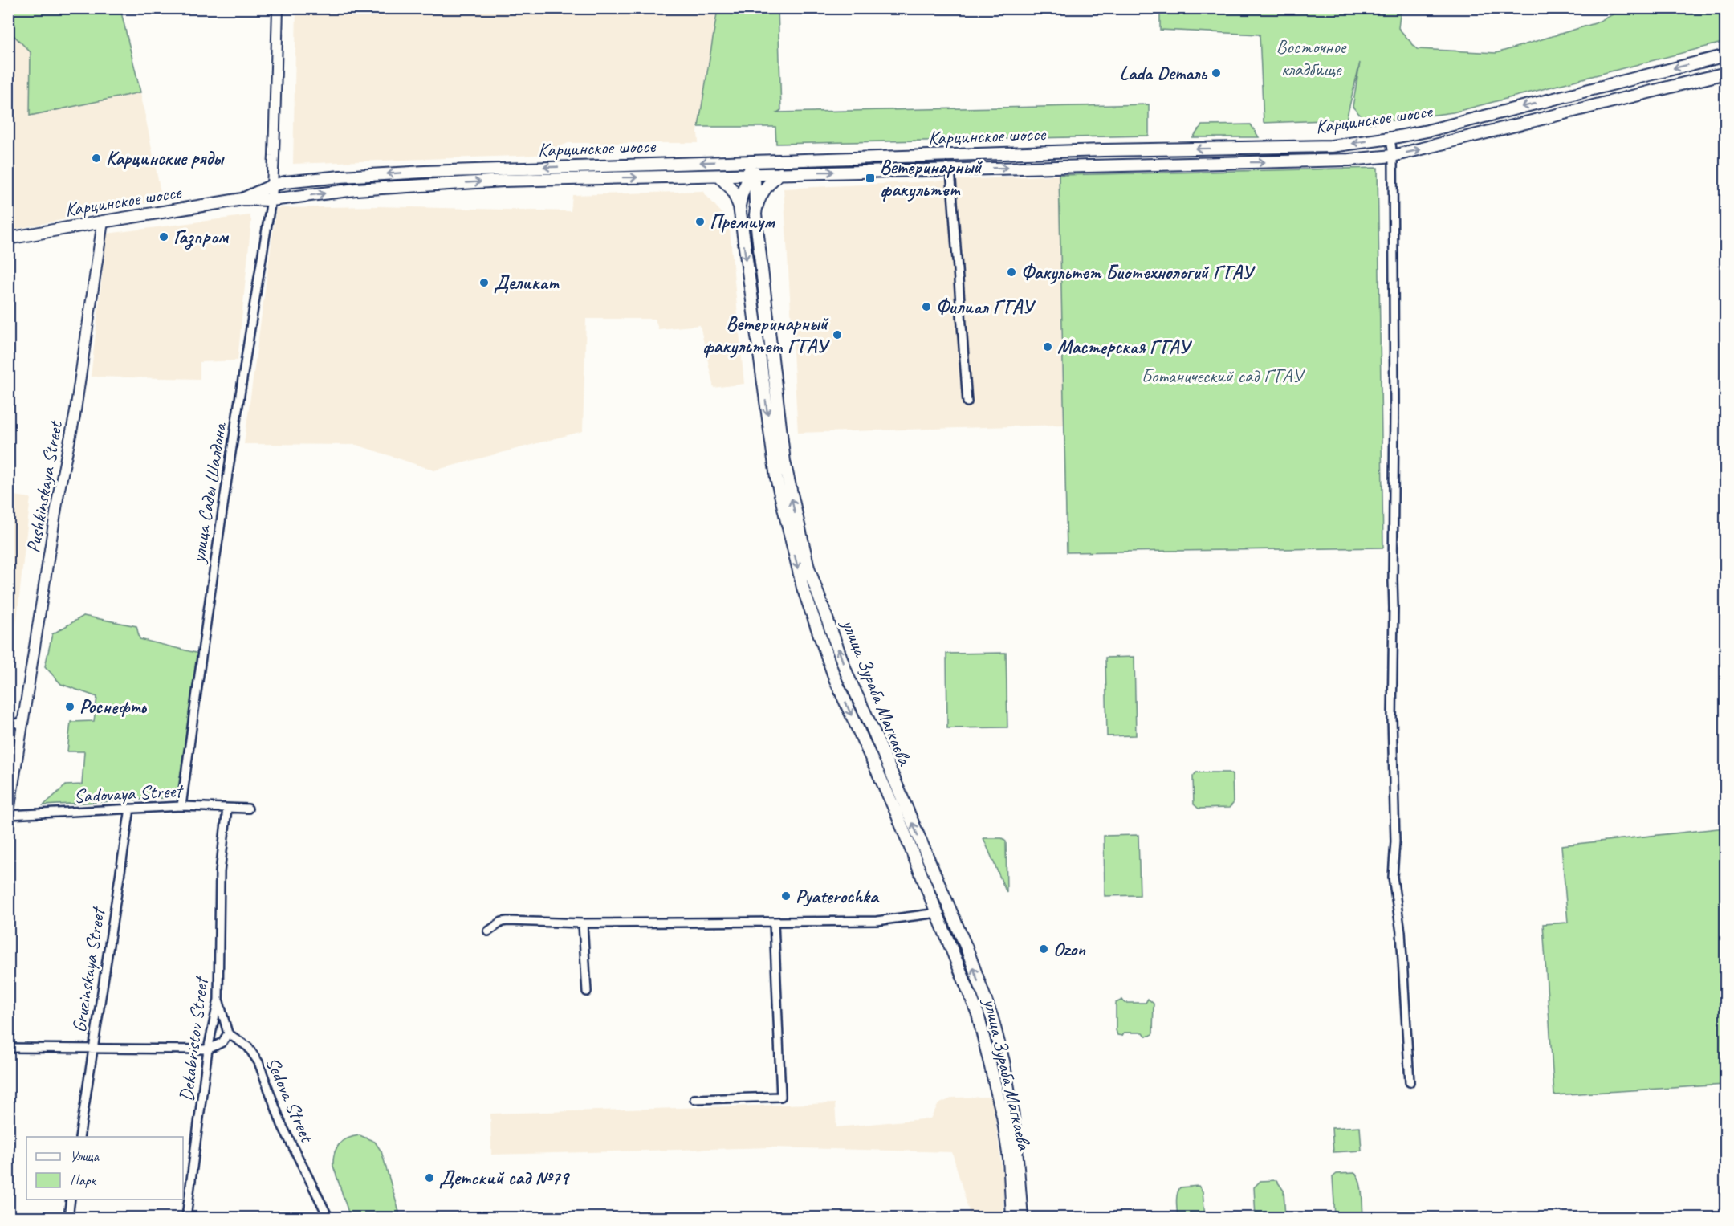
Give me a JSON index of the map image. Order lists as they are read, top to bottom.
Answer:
{
  "streets": {
    "main road": ["Карцинское шоссе", "улица Зураба Магкаева"],
    "street": [
      "Pushkinskaya Street",
      "улица Сады Шалдона",
      "Sadovaya Street",
      "Gruzinskaya Street",
      "Dekabristov Street",
      "Sedova Street"
    ]
  },
  "crossings": [
    ["Карцинское шоссе", "Pushkinskaya Street"],
    ["Карцинское шоссе", "улица Сады Шалдона"],
    ["Карцинское шоссе", "улица Зураба Магкаева"],
    ["Pushkinskaya Street", "Sadovaya Street"],
    ["улица Сады Шалдона", "Sadovaya Street"],
    ["Sadovaya Street", "Gruzinskaya Street"],
    ["Sadovaya Street", "Dekabristov Street"]
  ],
  "parks": ["Восточное кладбище", "Ботанический сад ГГАУ"],
  "places": {
    "other": [
      "Lada Dеталь",
      "Карцинские ряды",
      "Премиум",
      "Газпром",
      "Факультет Биотехнологий ГГАУ",
      "Деликат",
      "Филиал ГГАУ",
      "Ветеринарный факультет ГГАУ",
      "Мастерская ГГАУ",
      "Роснефть",
      "Pyaterochka",
      "Ozon",
      "Детский сад №79"
    ],
    "transit": ["Ветеринарный факультет"]
  },
  "legend": ["Улица", "Парк"]
}
